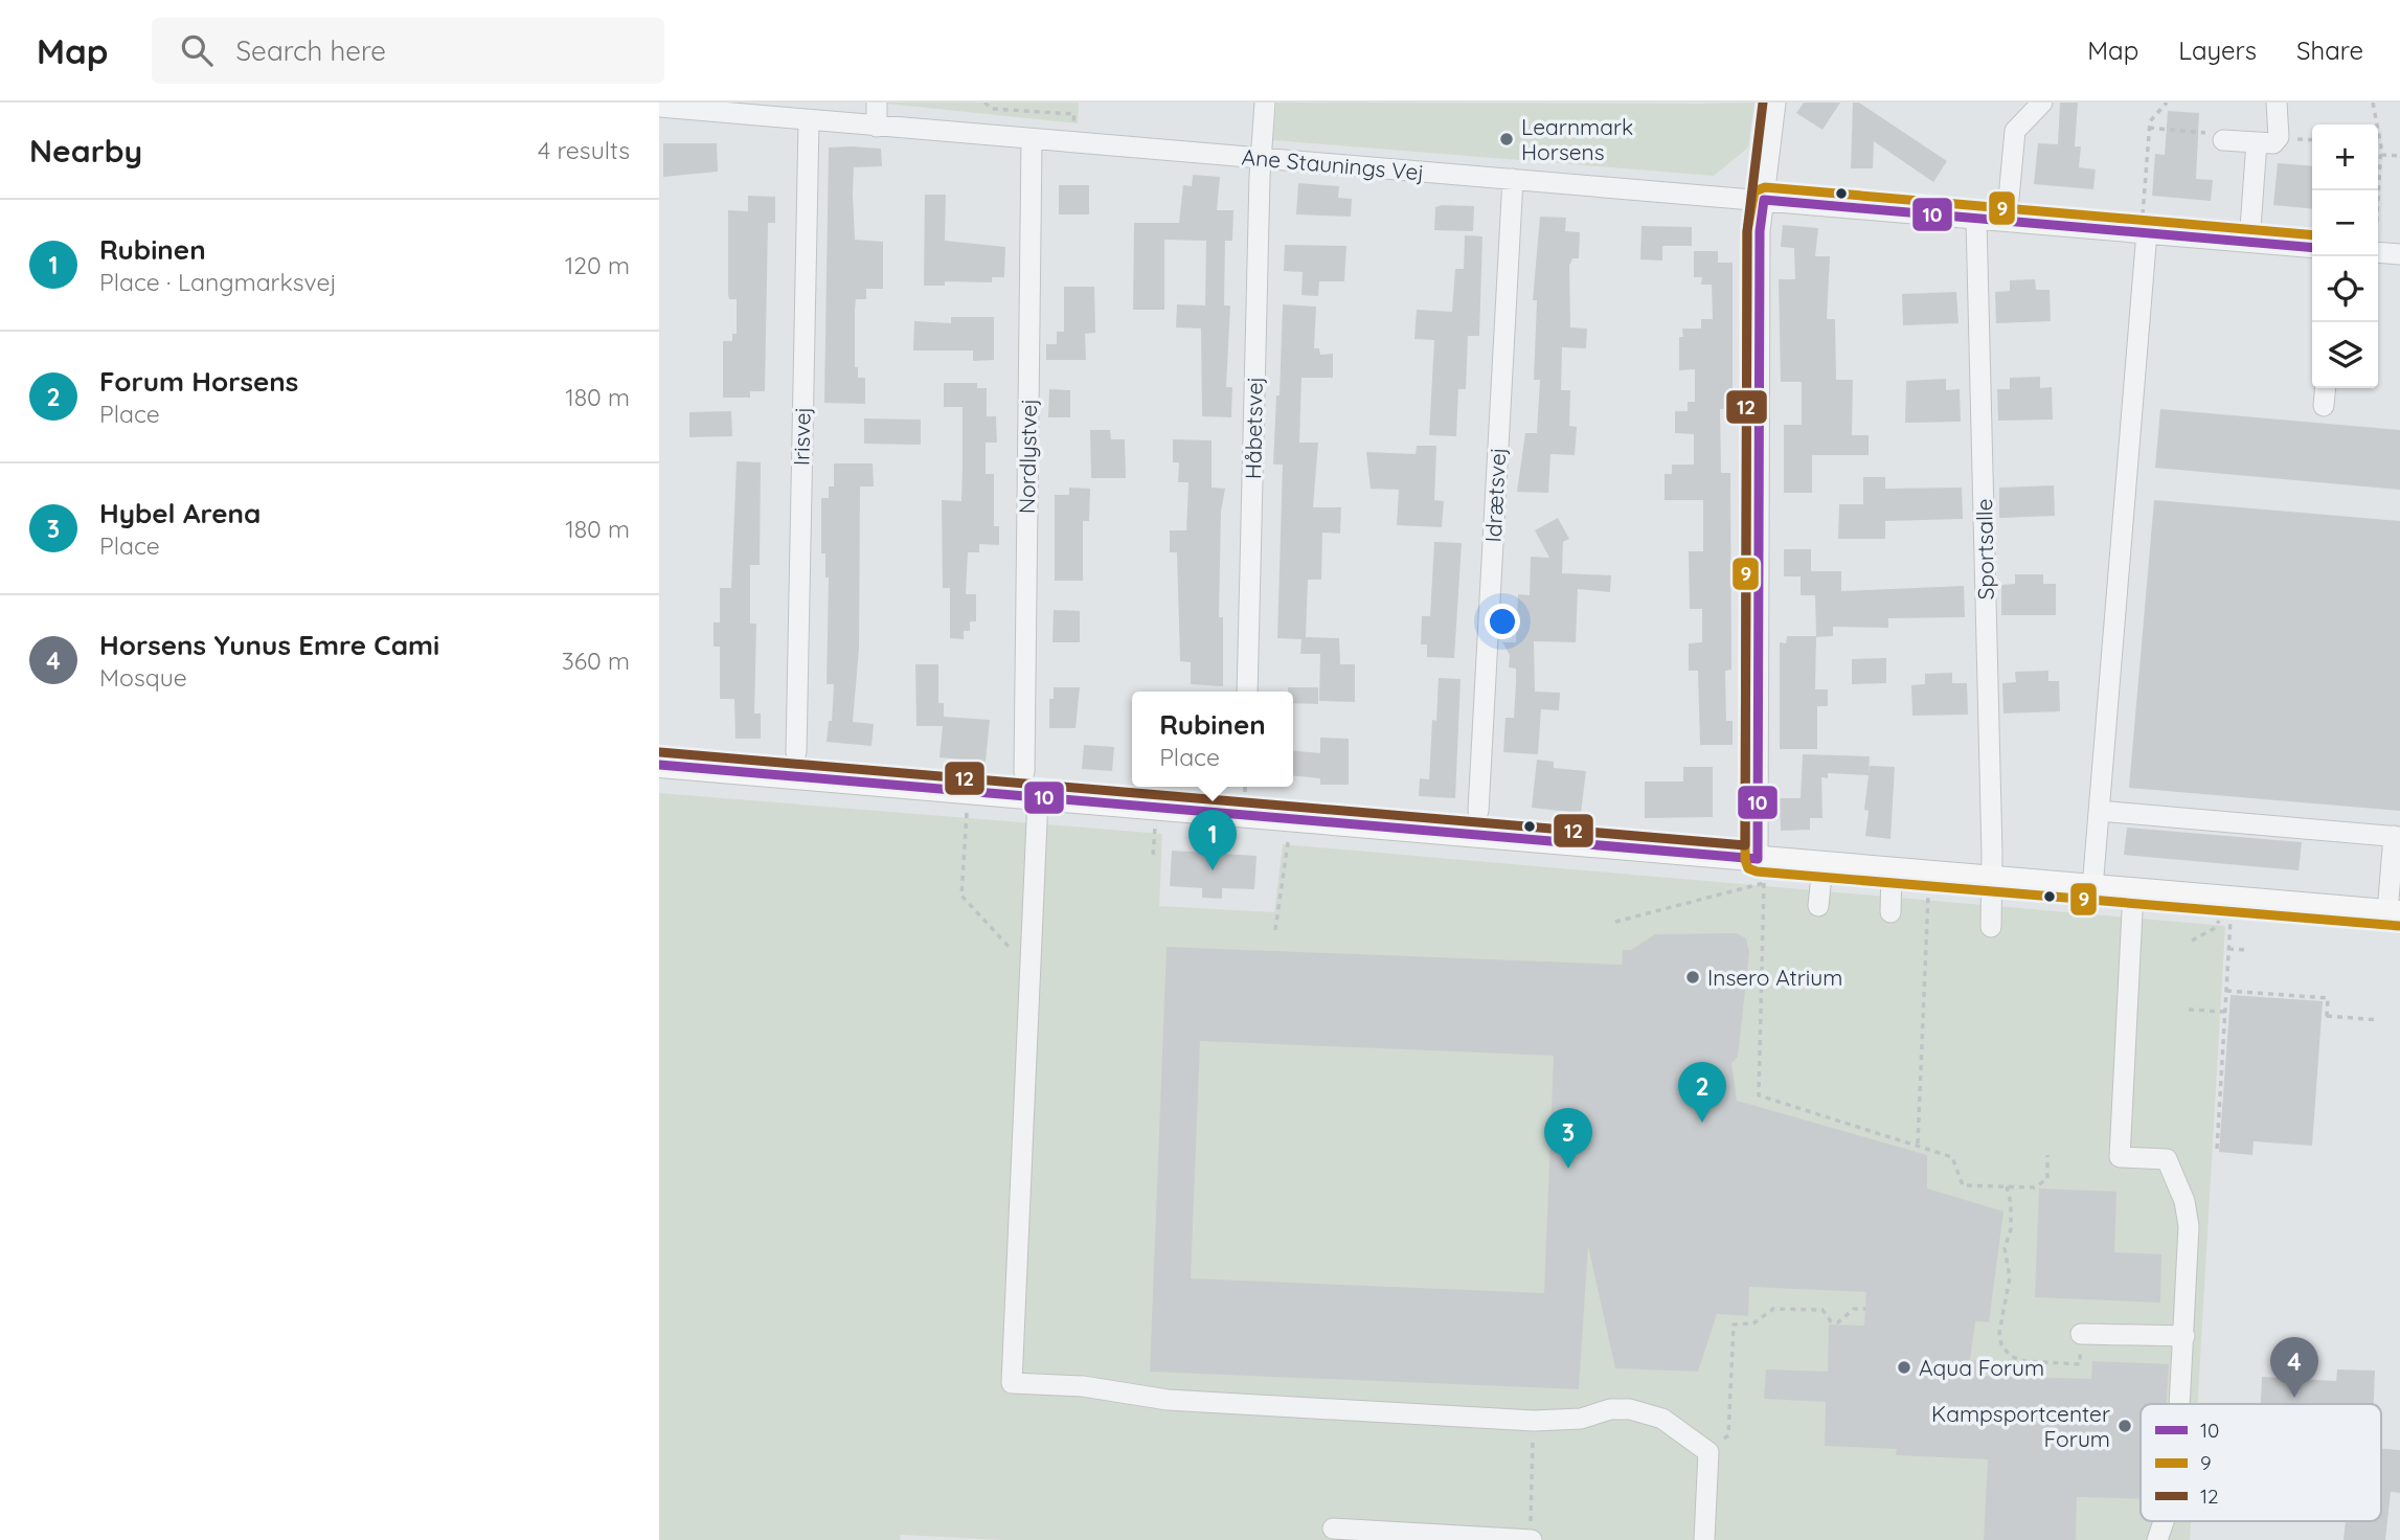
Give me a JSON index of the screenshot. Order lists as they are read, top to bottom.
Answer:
{
  "streets": {
    "street": [
      "Ane Staunings Vej",
      "Håbetsvej",
      "Irisvej",
      "Nordlystvej",
      "Idrætsvej",
      "Sportsalle"
    ]
  },
  "crossings": [
    ["Ane Staunings Vej", "Håbetsvej"],
    ["Ane Staunings Vej", "Irisvej"],
    ["Ane Staunings Vej", "Nordlystvej"],
    ["Ane Staunings Vej", "Idrætsvej"],
    ["Ane Staunings Vej", "Sportsalle"]
  ],
  "places": [
    "Learnmark Horsens",
    "Insero Atrium",
    "Aqua Forum",
    "Kampsportcenter Forum"
  ],
  "lines": ["transit line 12", "transit line 9", "transit line 10"],
  "legend": ["10", "9", "12"],
  "page": {
    "header": "Map",
    "search": "Search here",
    "nav": ["Map", "Layers", "Share"],
    "heading": ["Nearby", "4 results"],
    "map_buttons": ["+", "−"],
    "list": [
      {
        "mark": "1",
        "name": "Rubinen",
        "note": "Place · Langmarksvej",
        "value": "120 m"
      },
      {
        "mark": "2",
        "name": "Forum Horsens",
        "note": "Place",
        "value": "180 m"
      },
      {
        "mark": "3",
        "name": "Hybel Arena",
        "note": "Place",
        "value": "180 m"
      },
      {
        "mark": "4",
        "name": "Horsens Yunus Emre Cami",
        "note": "Mosque",
        "value": "360 m"
      }
    ],
    "popup": ["Rubinen", "Place"],
    "pins": [
      "1",
      "2",
      "3",
      "4"
    ]
  }
}
